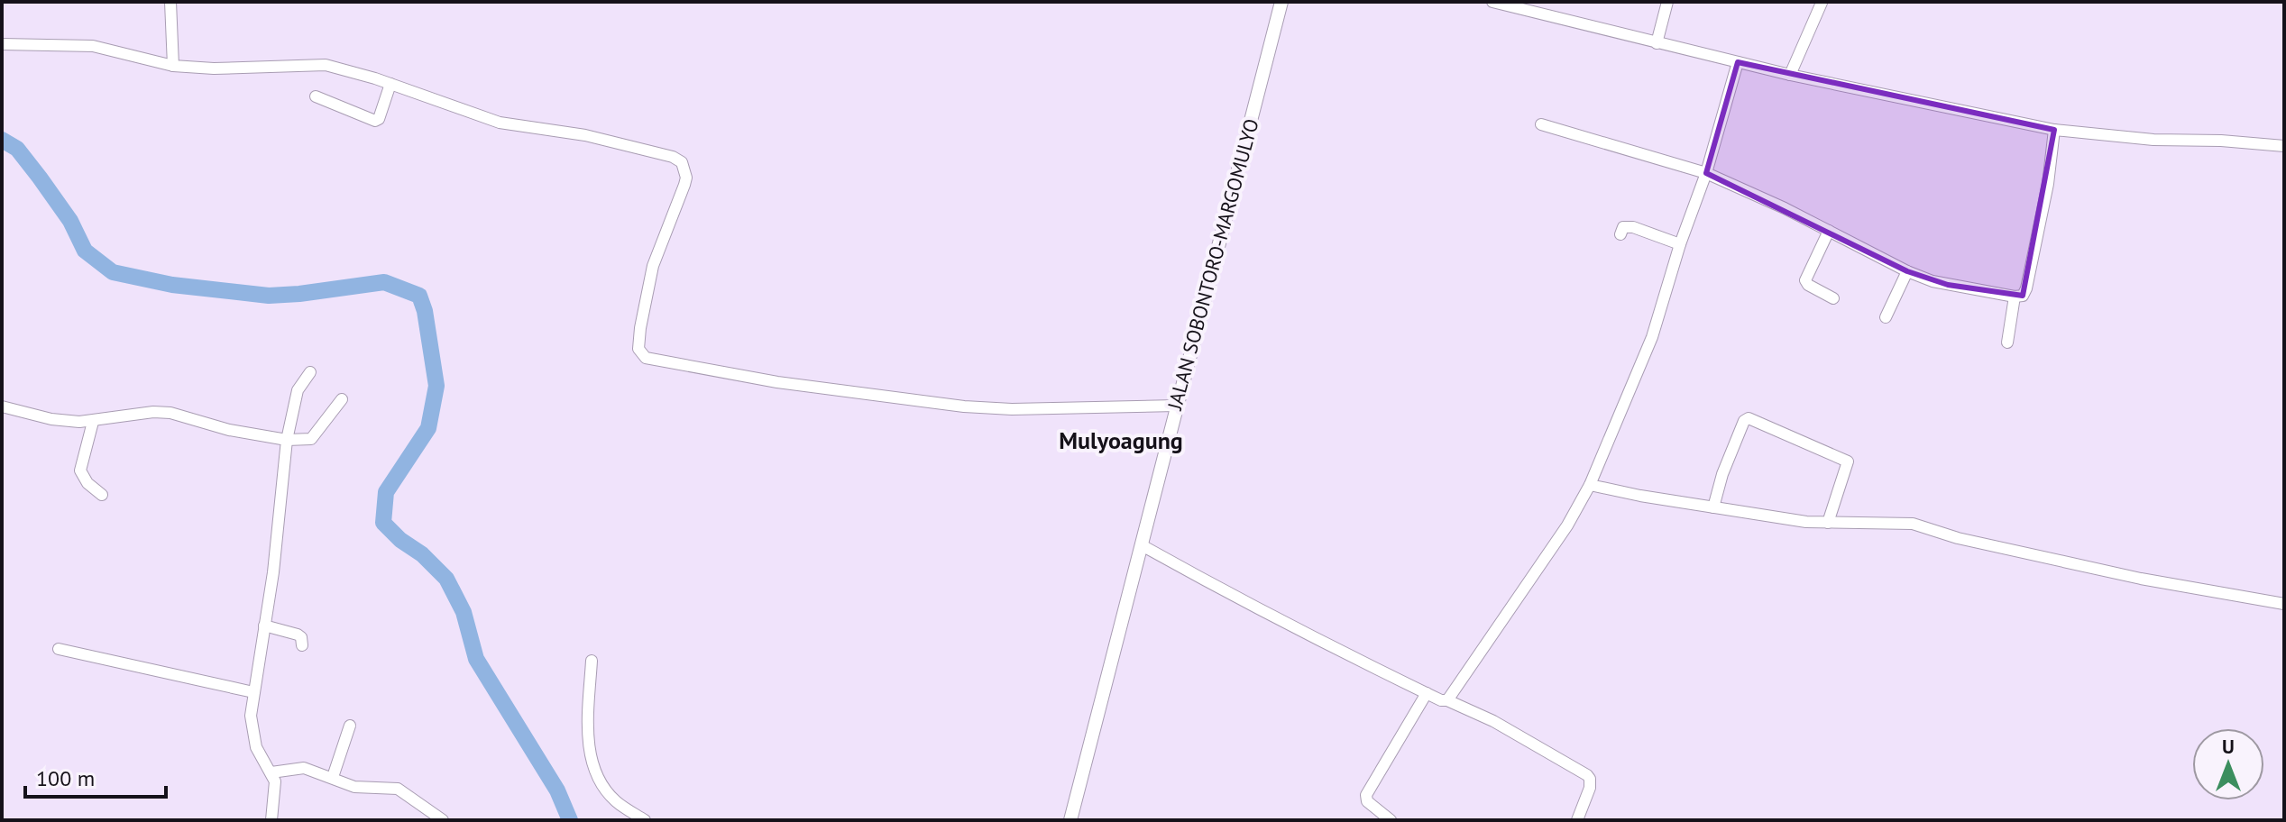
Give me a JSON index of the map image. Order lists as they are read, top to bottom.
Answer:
{
  "streets": {
    "street": ["JALAN SOBONTORO-MARGOMULYO"]
  },
  "districts": ["Mulyoagung"],
  "scale_bar": "100 m",
  "north": "top"
}
